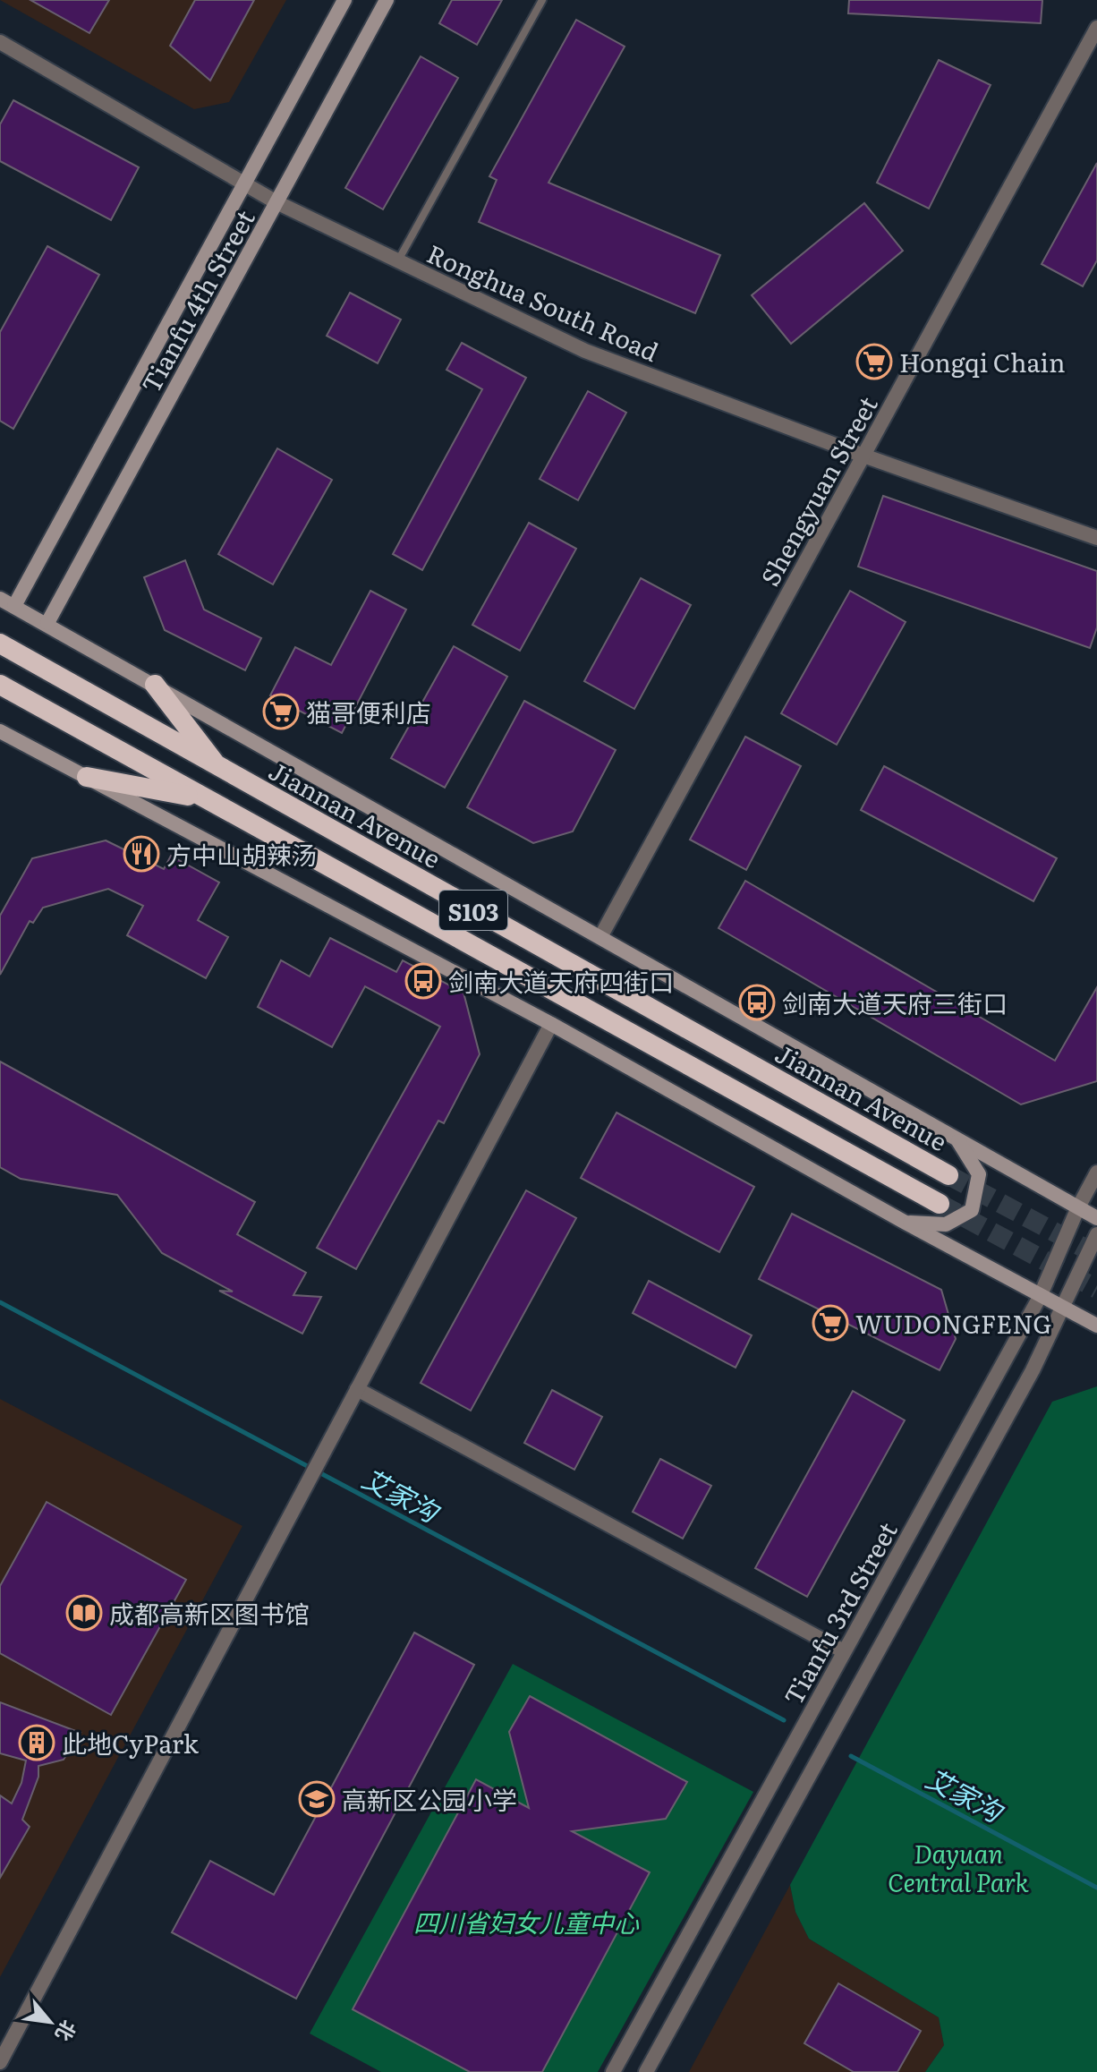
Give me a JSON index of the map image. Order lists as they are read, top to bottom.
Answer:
{
  "streets": {
    "highway": ["Jiannan Avenue", "S103"],
    "main road": ["Tianfu 4th Street"],
    "street": ["Ronghua South Road", "Shengyuan Street", "Tianfu 3rd Street"]
  },
  "crossings": [
    ["Tianfu 4th Street", "Ronghua South Road"],
    ["Ronghua South Road", "Shengyuan Street"]
  ],
  "water": ["艾家沟"],
  "parks": ["Dayuan Central Park", "四川省妇女儿童中心"],
  "places": {
    "supermarket": ["Hongqi Chain", "猫哥便利店", "WUDONGFENG"],
    "restaurant": ["方中山胡辣汤"],
    "bus stop": ["剑南大道天府四街口", "剑南大道天府三街口"],
    "library": ["成都高新区图书馆"],
    "building": ["此地CyPark"],
    "school or university": ["高新区公园小学"]
  },
  "north": "bottom right"
}
